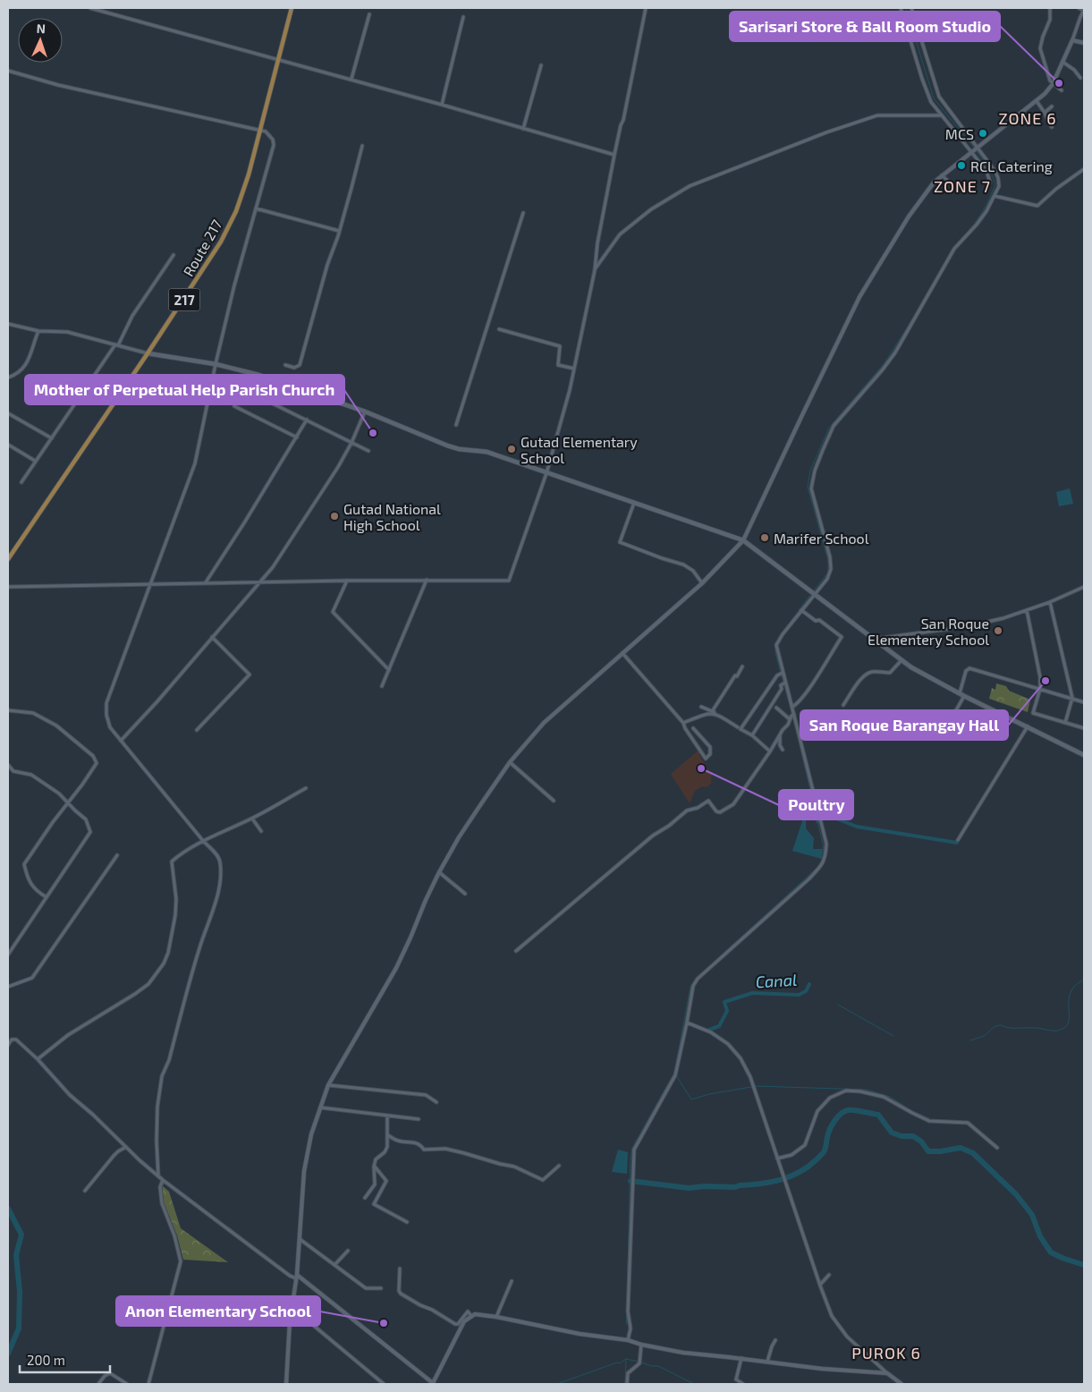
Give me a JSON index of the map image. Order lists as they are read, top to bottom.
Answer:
{
  "streets": {
    "main road": ["Route 217", "217"]
  },
  "districts": ["ZONE 6", "ZONE 7", "PUROK 6"],
  "water": ["Canal"],
  "places": [
    "Sarisari Store & Ball Room Studio",
    "MCS",
    "RCL Catering",
    "Mother of Perpetual Help Parish Church",
    "Gutad Elementary School",
    "Gutad National High School",
    "Marifer School",
    "San Roque Elementery School",
    "San Roque Barangay Hall",
    "Poultry",
    "Anon Elementary School"
  ],
  "scale_bar": "200 m",
  "north": "top"
}
